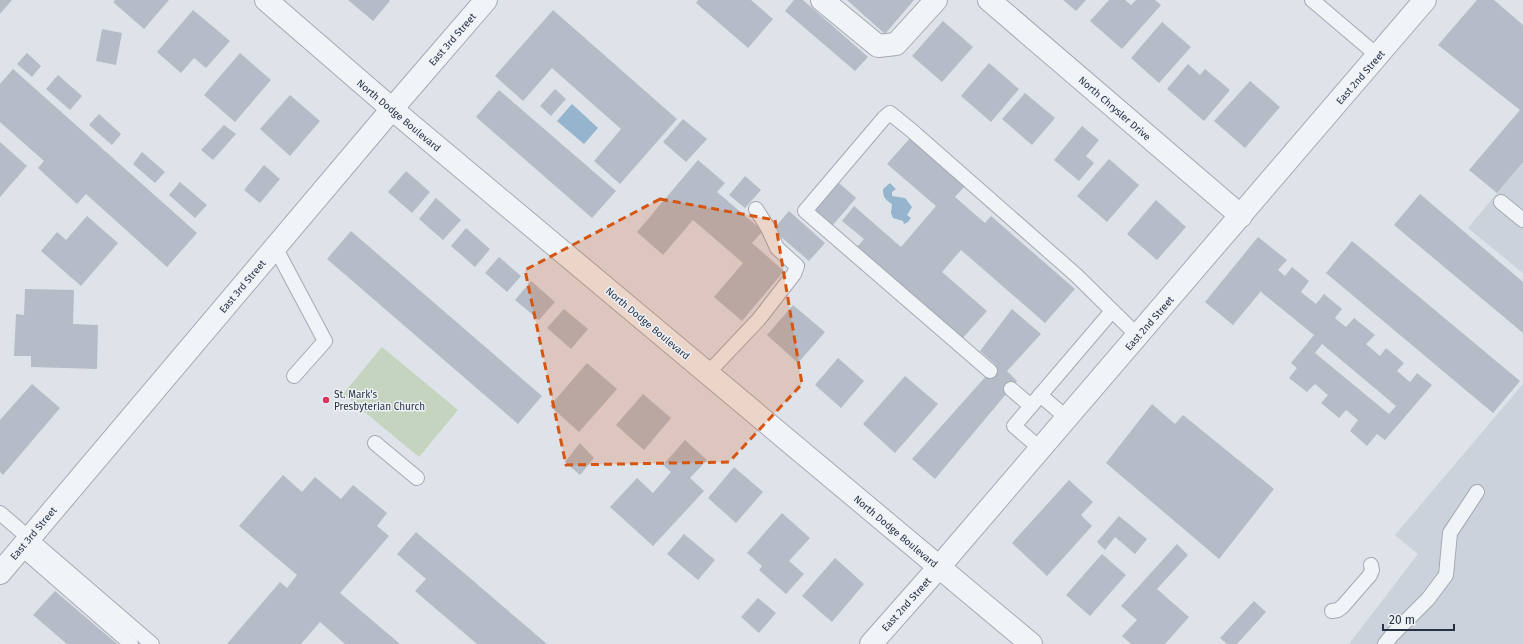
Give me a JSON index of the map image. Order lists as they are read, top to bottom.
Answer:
{
  "streets": {
    "street": [
      "East 3rd Street",
      "East 2nd Street",
      "North Chrysler Drive",
      "North Dodge Boulevard"
    ]
  },
  "crossings": [
    ["East 3rd Street", "North Dodge Boulevard"],
    ["East 2nd Street", "North Chrysler Drive"],
    ["East 2nd Street", "North Dodge Boulevard"]
  ],
  "places": ["St. Mark's Presbyterian Church"],
  "scale_bar": "20 m"
}
